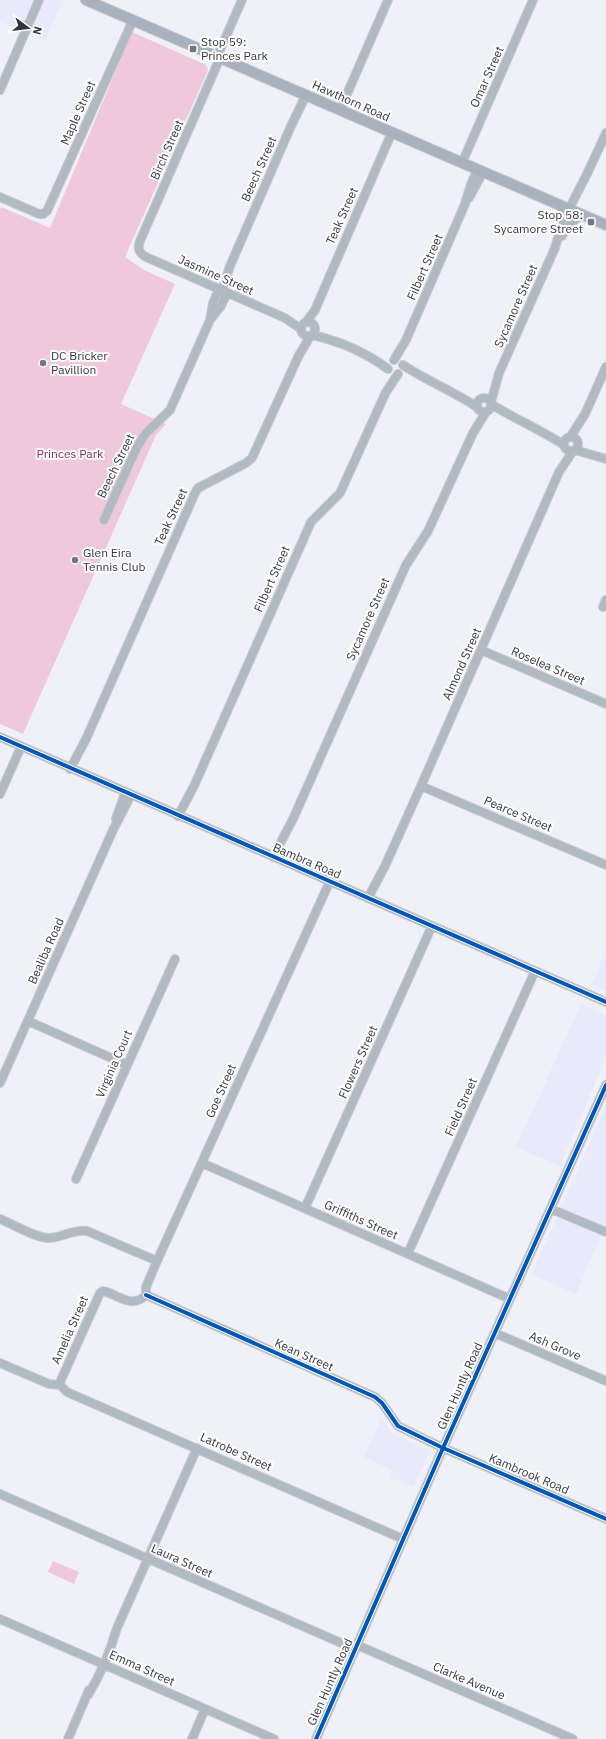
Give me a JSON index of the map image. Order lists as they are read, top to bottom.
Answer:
{
  "streets": {
    "main road": ["Hawthorn Road"],
    "street": [
      "Omar Street",
      "Maple Street",
      "Birch Street",
      "Beech Street",
      "Teak Street",
      "Filbert Street",
      "Jasmine Street",
      "Sycamore Street",
      "Almond Street",
      "Roselea Street",
      "Pearce Street",
      "Bambra Road",
      "Bealiba Road",
      "Flowers Street",
      "Virginia Court",
      "Goe Street",
      "Field Street",
      "Griffiths Street",
      "Amelia Street",
      "Ash Grove",
      "Kean Street",
      "Glen Huntly Road",
      "Latrobe Street",
      "Kambrook Road",
      "Laura Street",
      "Emma Street",
      "Clarke Avenue"
    ]
  },
  "crossings": [
    ["Omar Street", "Hawthorn Road"],
    ["Hawthorn Road", "Maple Street"],
    ["Hawthorn Road", "Birch Street"],
    ["Hawthorn Road", "Beech Street"],
    ["Hawthorn Road", "Teak Street"],
    ["Hawthorn Road", "Filbert Street"],
    ["Hawthorn Road", "Sycamore Street"],
    ["Birch Street", "Jasmine Street"],
    ["Beech Street", "Jasmine Street"],
    ["Teak Street", "Jasmine Street"],
    ["Teak Street", "Bambra Road"],
    ["Filbert Street", "Jasmine Street"],
    ["Filbert Street", "Bambra Road"],
    ["Jasmine Street", "Sycamore Street"],
    ["Jasmine Street", "Almond Street"],
    ["Sycamore Street", "Bambra Road"],
    ["Almond Street", "Roselea Street"],
    ["Almond Street", "Pearce Street"],
    ["Almond Street", "Bambra Road"],
    ["Bambra Road", "Bealiba Road"],
    ["Bambra Road", "Flowers Street"],
    ["Bambra Road", "Goe Street"],
    ["Bambra Road", "Field Street"],
    ["Flowers Street", "Griffiths Street"],
    ["Goe Street", "Griffiths Street"],
    ["Goe Street", "Amelia Street"],
    ["Goe Street", "Kean Street"],
    ["Field Street", "Griffiths Street"],
    ["Griffiths Street", "Glen Huntly Road"],
    ["Amelia Street", "Kean Street"],
    ["Amelia Street", "Latrobe Street"],
    ["Ash Grove", "Glen Huntly Road"],
    ["Kean Street", "Glen Huntly Road"],
    ["Kean Street", "Kambrook Road"],
    ["Glen Huntly Road", "Latrobe Street"],
    ["Glen Huntly Road", "Kambrook Road"],
    ["Glen Huntly Road", "Laura Street"],
    ["Glen Huntly Road", "Clarke Avenue"],
    ["Laura Street", "Clarke Avenue"]
  ],
  "parks": ["Princes Park"],
  "places": {
    "transit": ["Stop 59: Princes Park", "Stop 58: Sycamore Street"],
    "other": ["DC Bricker Pavillion", "Glen Eira Tennis Club"]
  },
  "north": "right"
}
